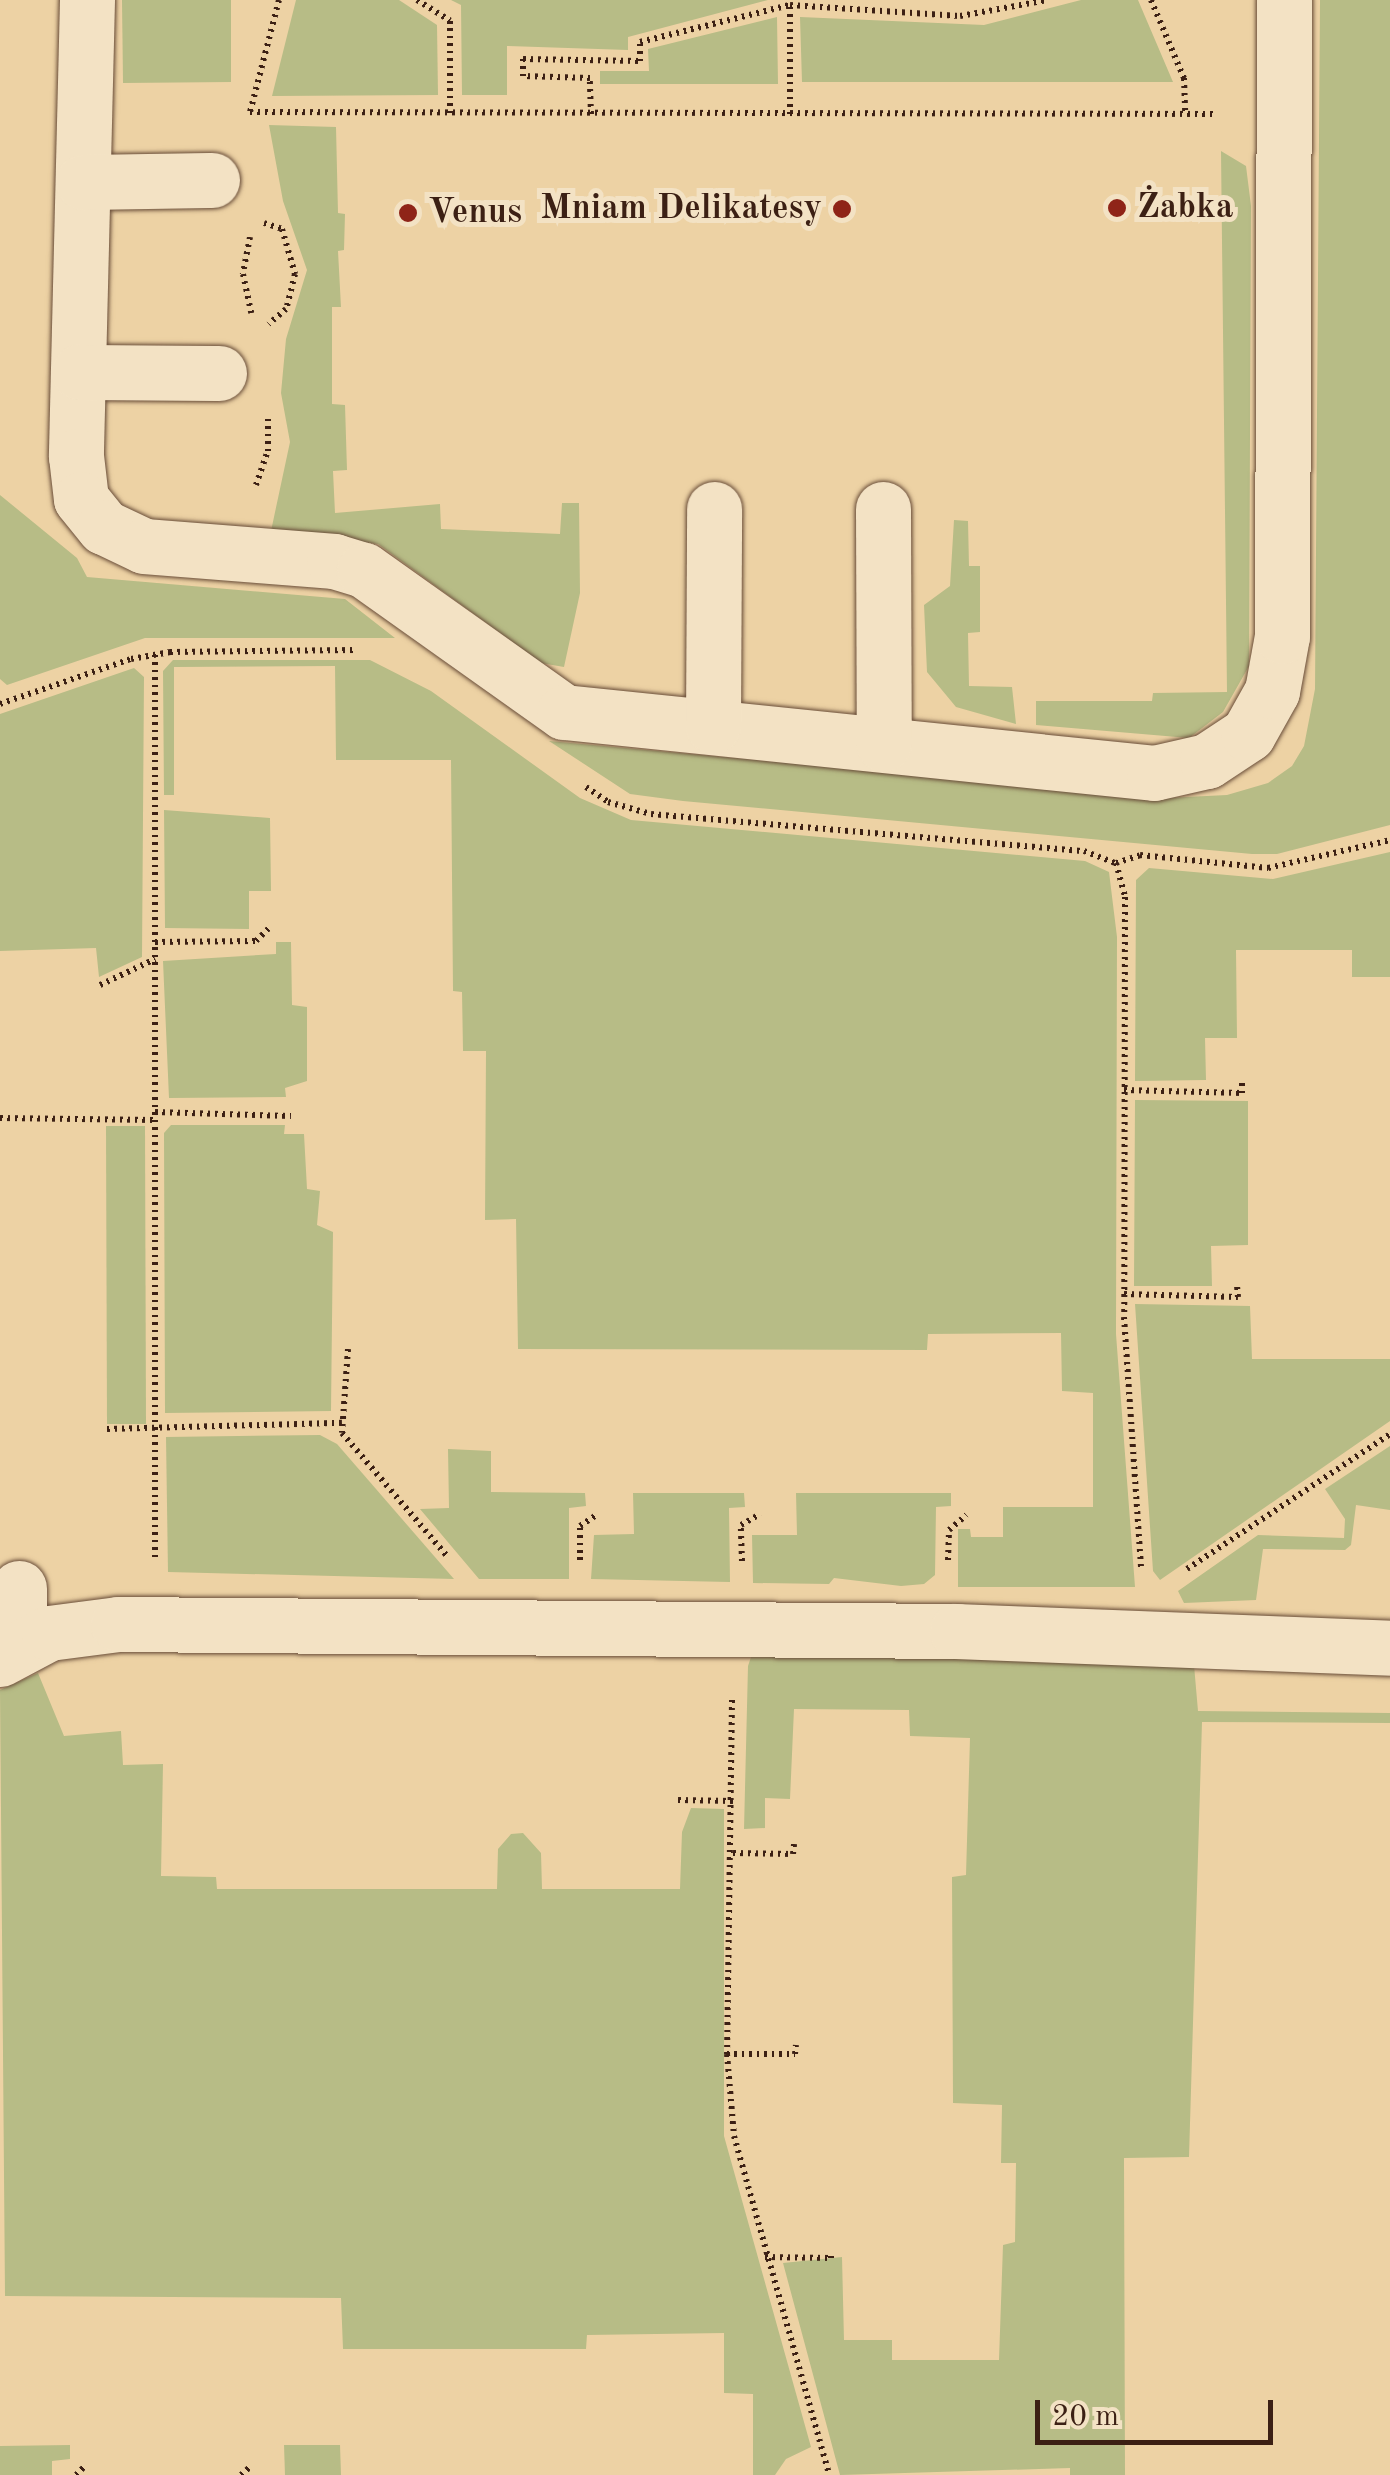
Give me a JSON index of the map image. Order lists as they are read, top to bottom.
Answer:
{
  "places": ["Żabka", "Mniam Delikatesy", "Venus"],
  "scale_bar": "20 m"
}
